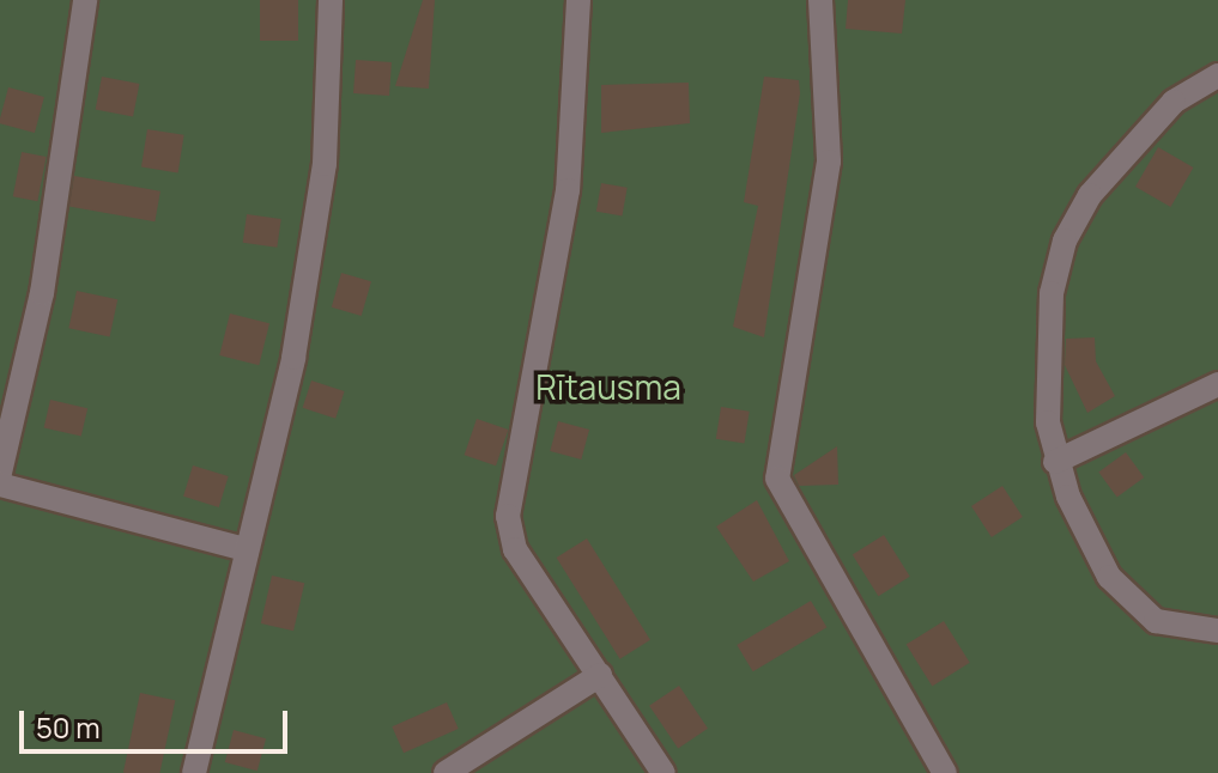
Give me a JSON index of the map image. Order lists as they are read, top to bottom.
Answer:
{
  "parks": ["Rītausma"],
  "scale_bar": "50 m"
}
